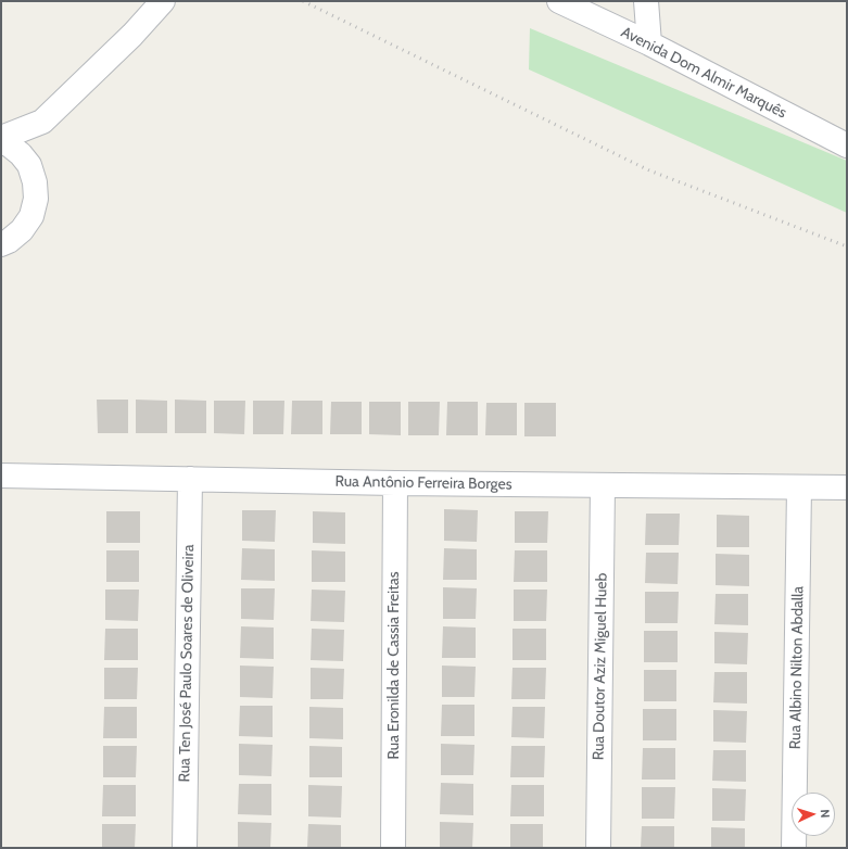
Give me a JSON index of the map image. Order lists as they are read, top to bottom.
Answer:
{
  "streets": {
    "street": [
      "Avenida Dom Almir Marquês",
      "Rua Antônio Ferreira Borges",
      "Rua Ten José Paulo Soares de Oliveira",
      "Rua Eronilda de Cassia Freitas",
      "Rua Doutor Aziz Miguel Hueb",
      "Rua Albino Nilton Abdalla"
    ]
  },
  "crossings": [
    ["Rua Antônio Ferreira Borges", "Rua Ten José Paulo Soares de Oliveira"],
    ["Rua Antônio Ferreira Borges", "Rua Eronilda de Cassia Freitas"],
    ["Rua Antônio Ferreira Borges", "Rua Doutor Aziz Miguel Hueb"],
    ["Rua Antônio Ferreira Borges", "Rua Albino Nilton Abdalla"]
  ],
  "north": "right"
}
